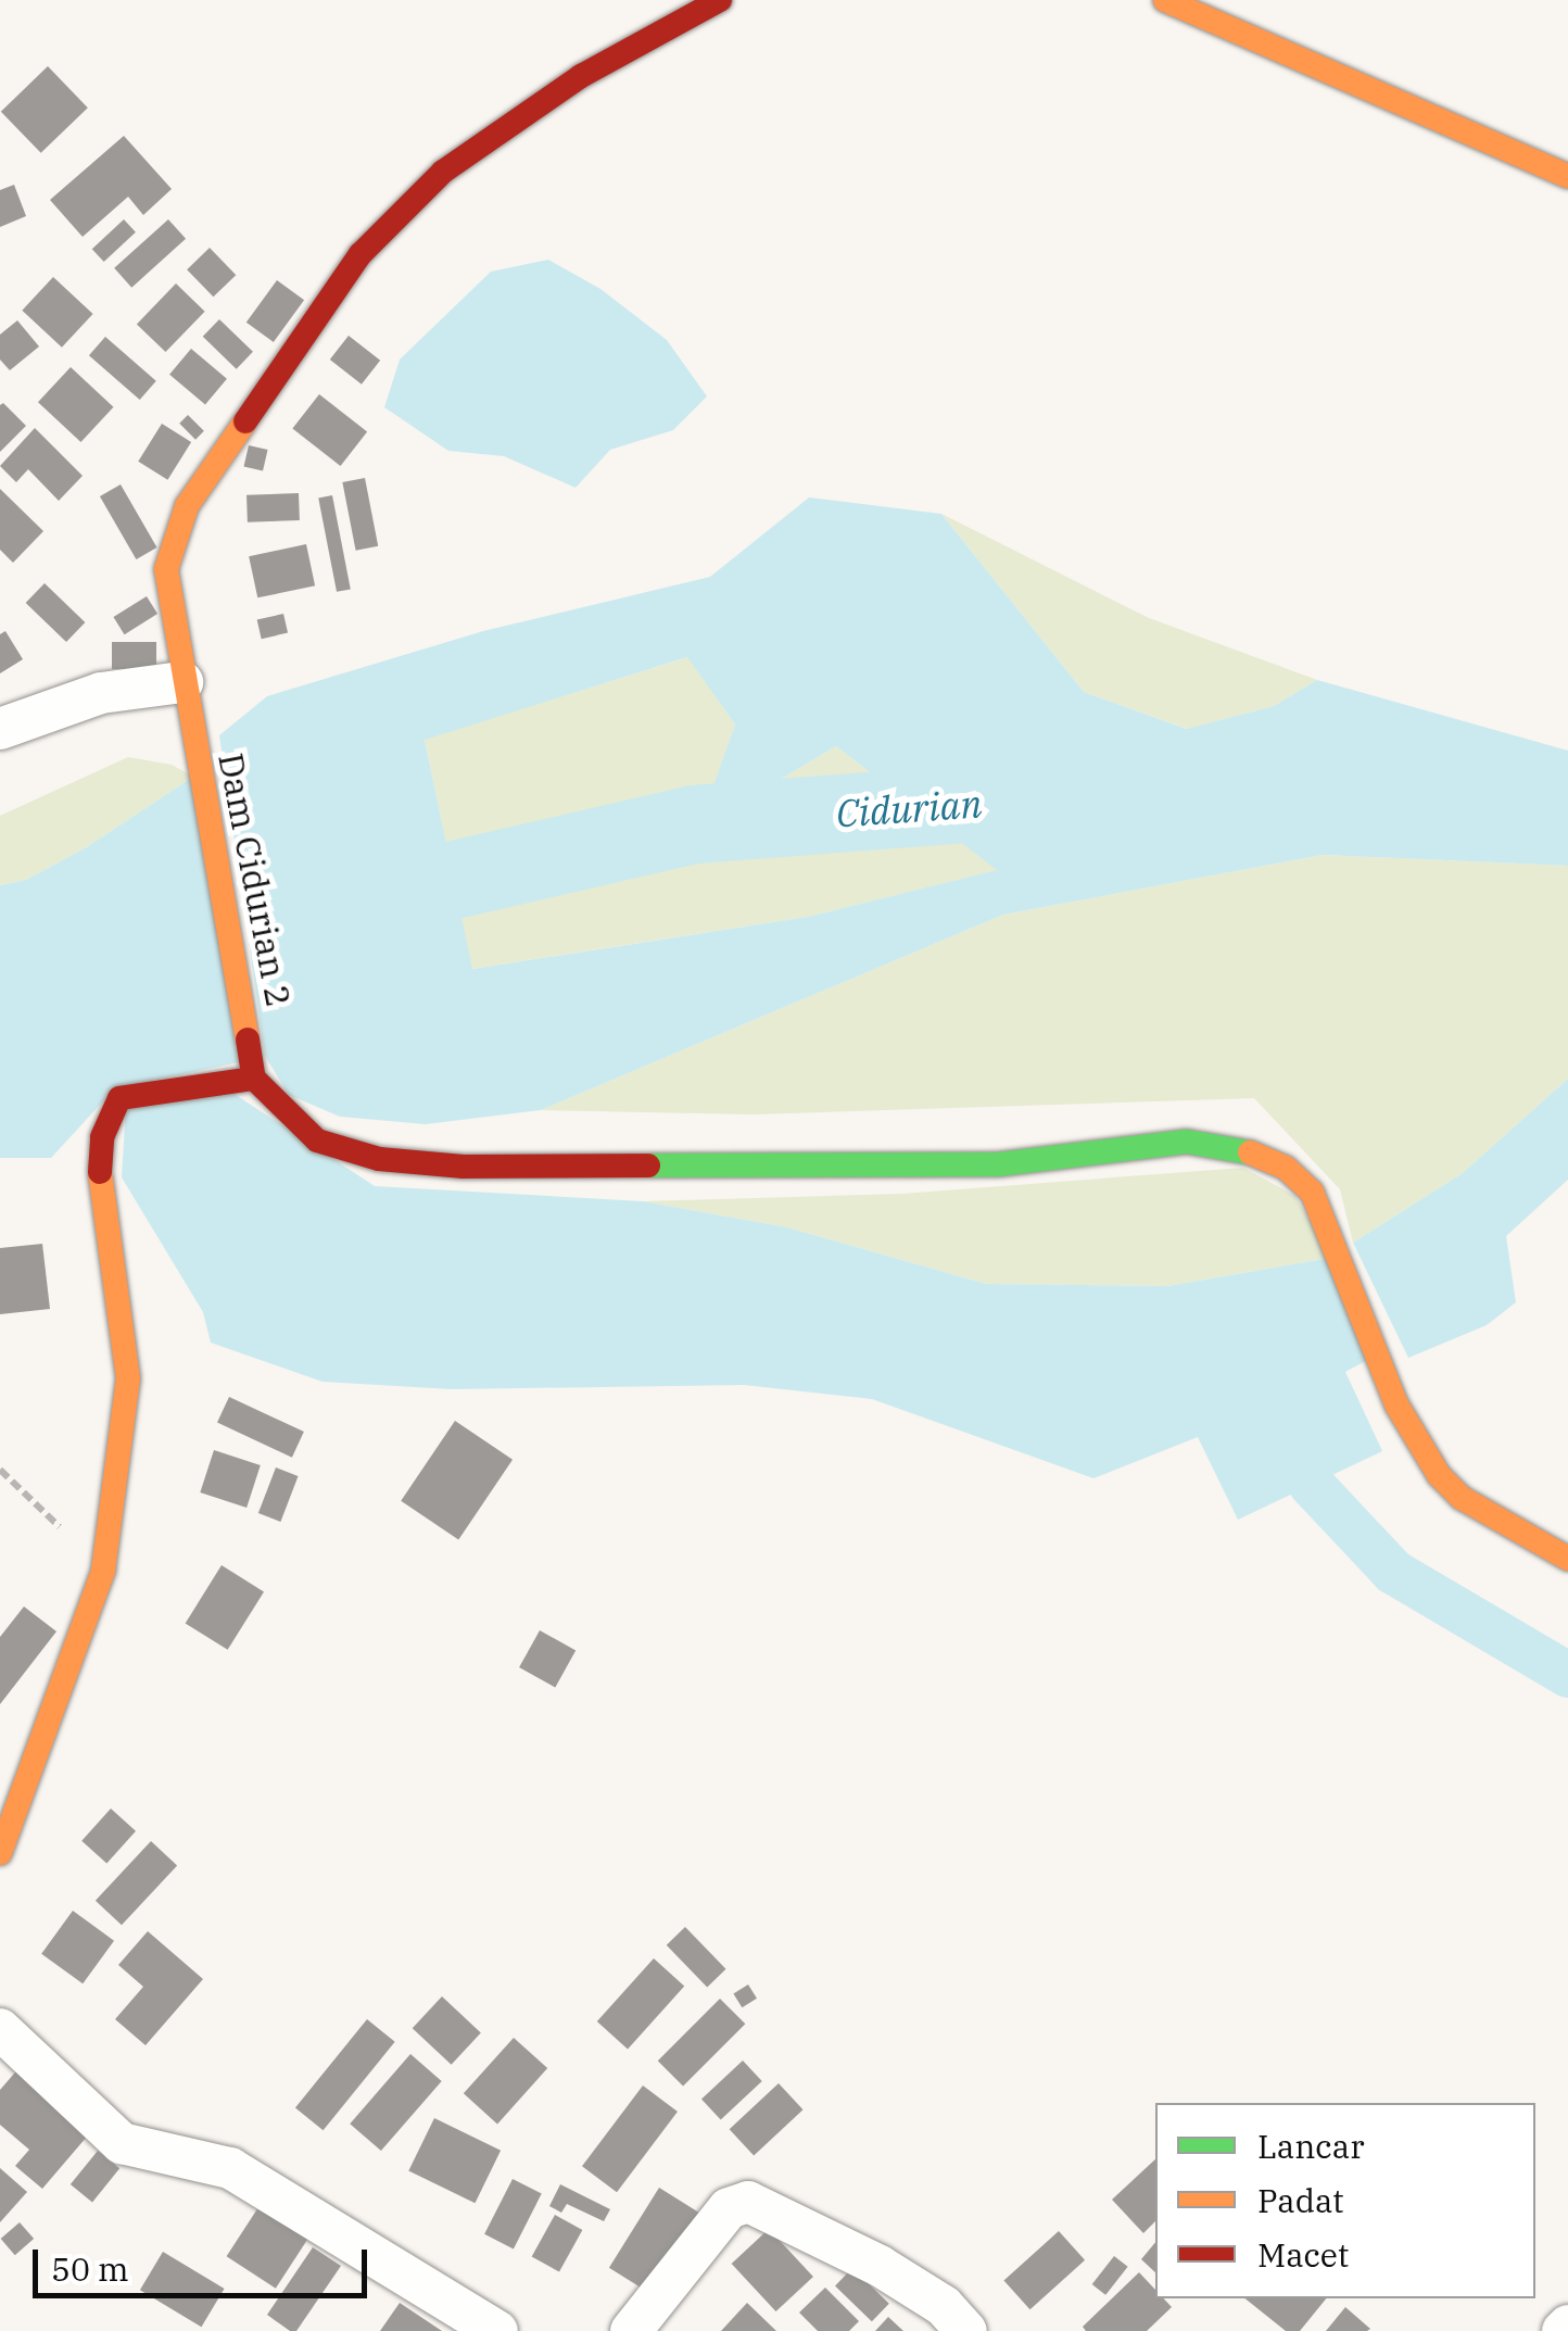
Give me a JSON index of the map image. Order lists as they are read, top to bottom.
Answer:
{
  "streets": {
    "street": ["Dam Cidurian 2"]
  },
  "water": ["Cidurian"],
  "legend": ["Lancar", "Padat", "Macet"],
  "scale_bar": "50 m"
}
